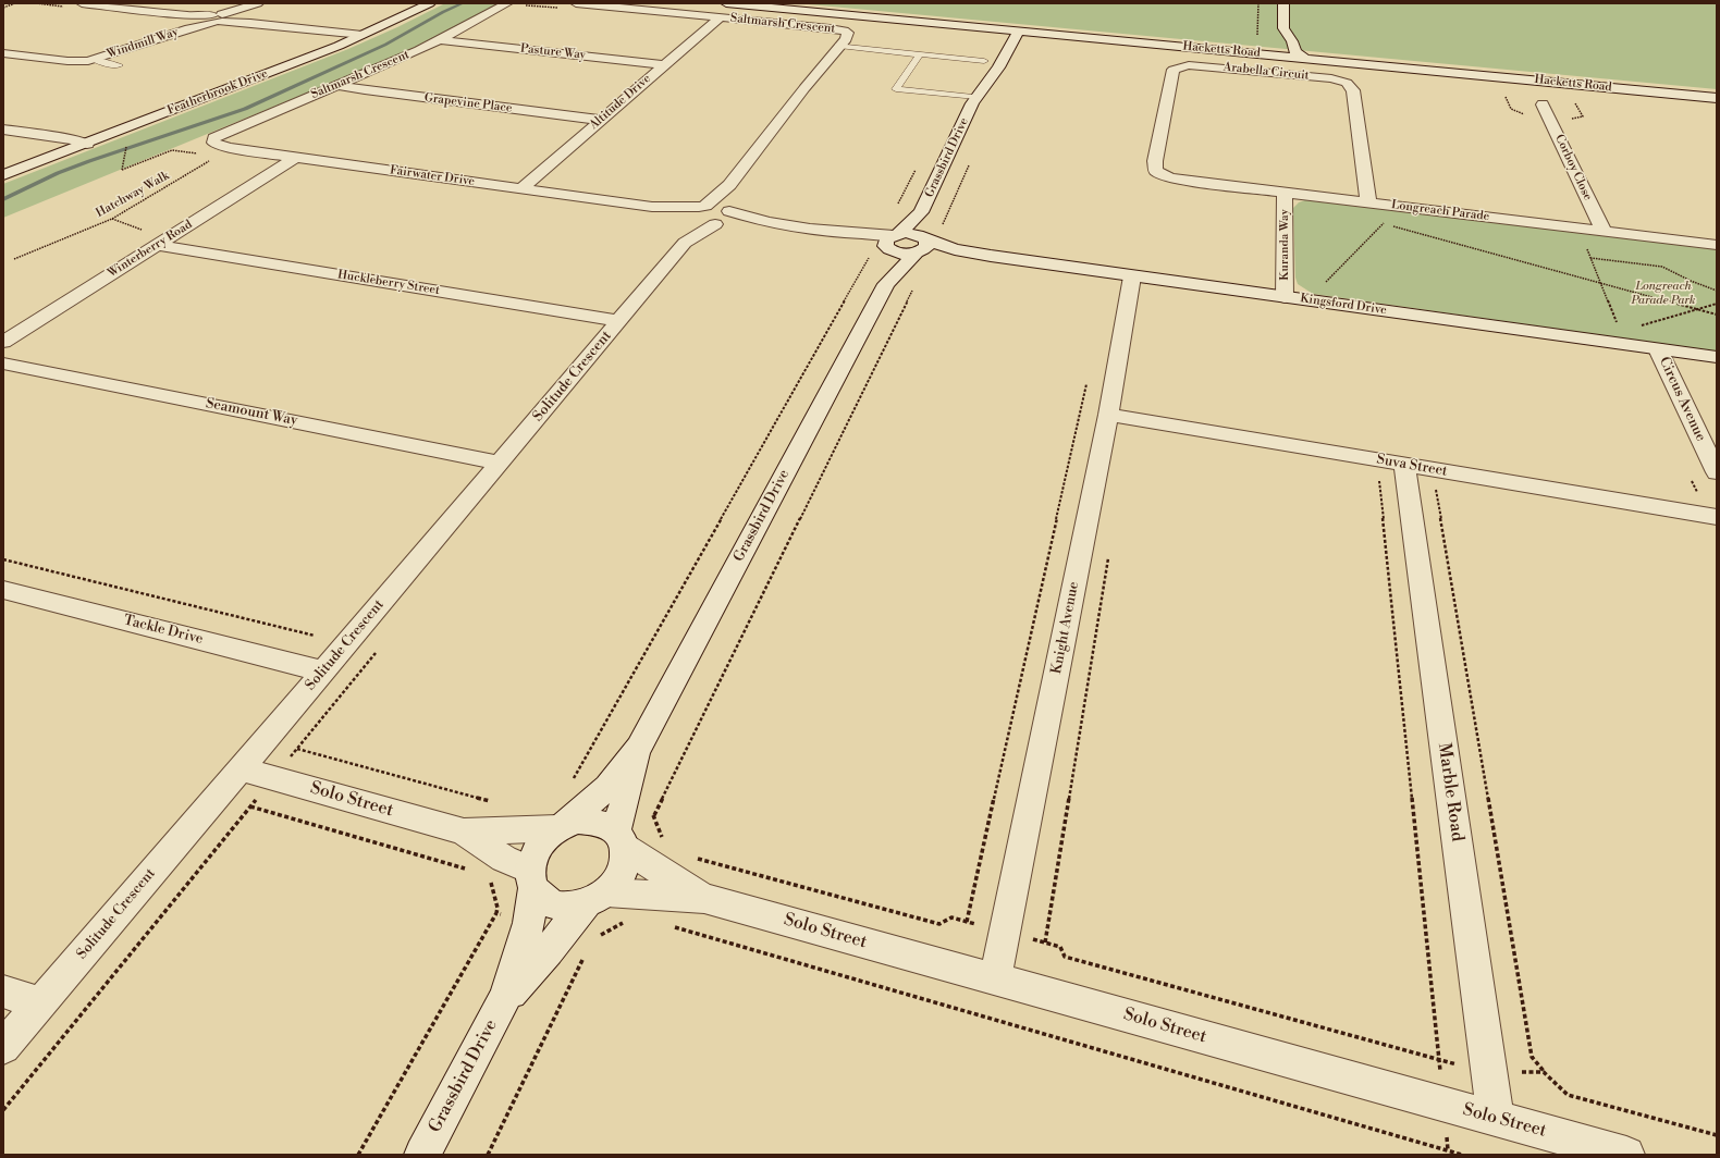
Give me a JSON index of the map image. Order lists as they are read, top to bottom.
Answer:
{
  "streets": {
    "street": [
      "Saltmarsh Crescent",
      "Windmill Way",
      "Hacketts Road",
      "Pasture Way",
      "Arabella Circuit",
      "Featherbrook Drive",
      "Altitude Drive",
      "Grapevine Place",
      "Grassbird Drive",
      "Corboy Close",
      "Fairwater Drive",
      "Longreach Parade",
      "Kuranda Way",
      "Winterberry Road",
      "Huckleberry Street",
      "Kingsford Drive",
      "Solitude Crescent",
      "Circus Avenue",
      "Seamount Way",
      "Suva Street",
      "Knight Avenue",
      "Tackle Drive",
      "Marble Road",
      "Solo Street"
    ],
    "path": ["Hatchway Walk"]
  },
  "crossings": [
    ["Saltmarsh Crescent", "Pasture Way"],
    ["Saltmarsh Crescent", "Altitude Drive"],
    ["Saltmarsh Crescent", "Grapevine Place"],
    ["Saltmarsh Crescent", "Fairwater Drive"],
    ["Hacketts Road", "Grassbird Drive"],
    ["Pasture Way", "Altitude Drive"],
    ["Arabella Circuit", "Longreach Parade"],
    ["Altitude Drive", "Grapevine Place"],
    ["Altitude Drive", "Fairwater Drive"],
    ["Grassbird Drive", "Kingsford Drive"],
    ["Grassbird Drive", "Solo Street"],
    ["Corboy Close", "Longreach Parade"],
    ["Fairwater Drive", "Hatchway Walk"],
    ["Fairwater Drive", "Winterberry Road"],
    ["Fairwater Drive", "Solitude Crescent"],
    ["Longreach Parade", "Kuranda Way"],
    ["Kuranda Way", "Kingsford Drive"],
    ["Winterberry Road", "Huckleberry Street"],
    ["Huckleberry Street", "Solitude Crescent"],
    ["Kingsford Drive", "Circus Avenue"],
    ["Kingsford Drive", "Knight Avenue"],
    ["Solitude Crescent", "Seamount Way"],
    ["Solitude Crescent", "Tackle Drive"],
    ["Solitude Crescent", "Solo Street"],
    ["Suva Street", "Knight Avenue"],
    ["Suva Street", "Marble Road"],
    ["Knight Avenue", "Solo Street"],
    ["Marble Road", "Solo Street"]
  ],
  "parks": ["Longreach Parade Park"]
}
